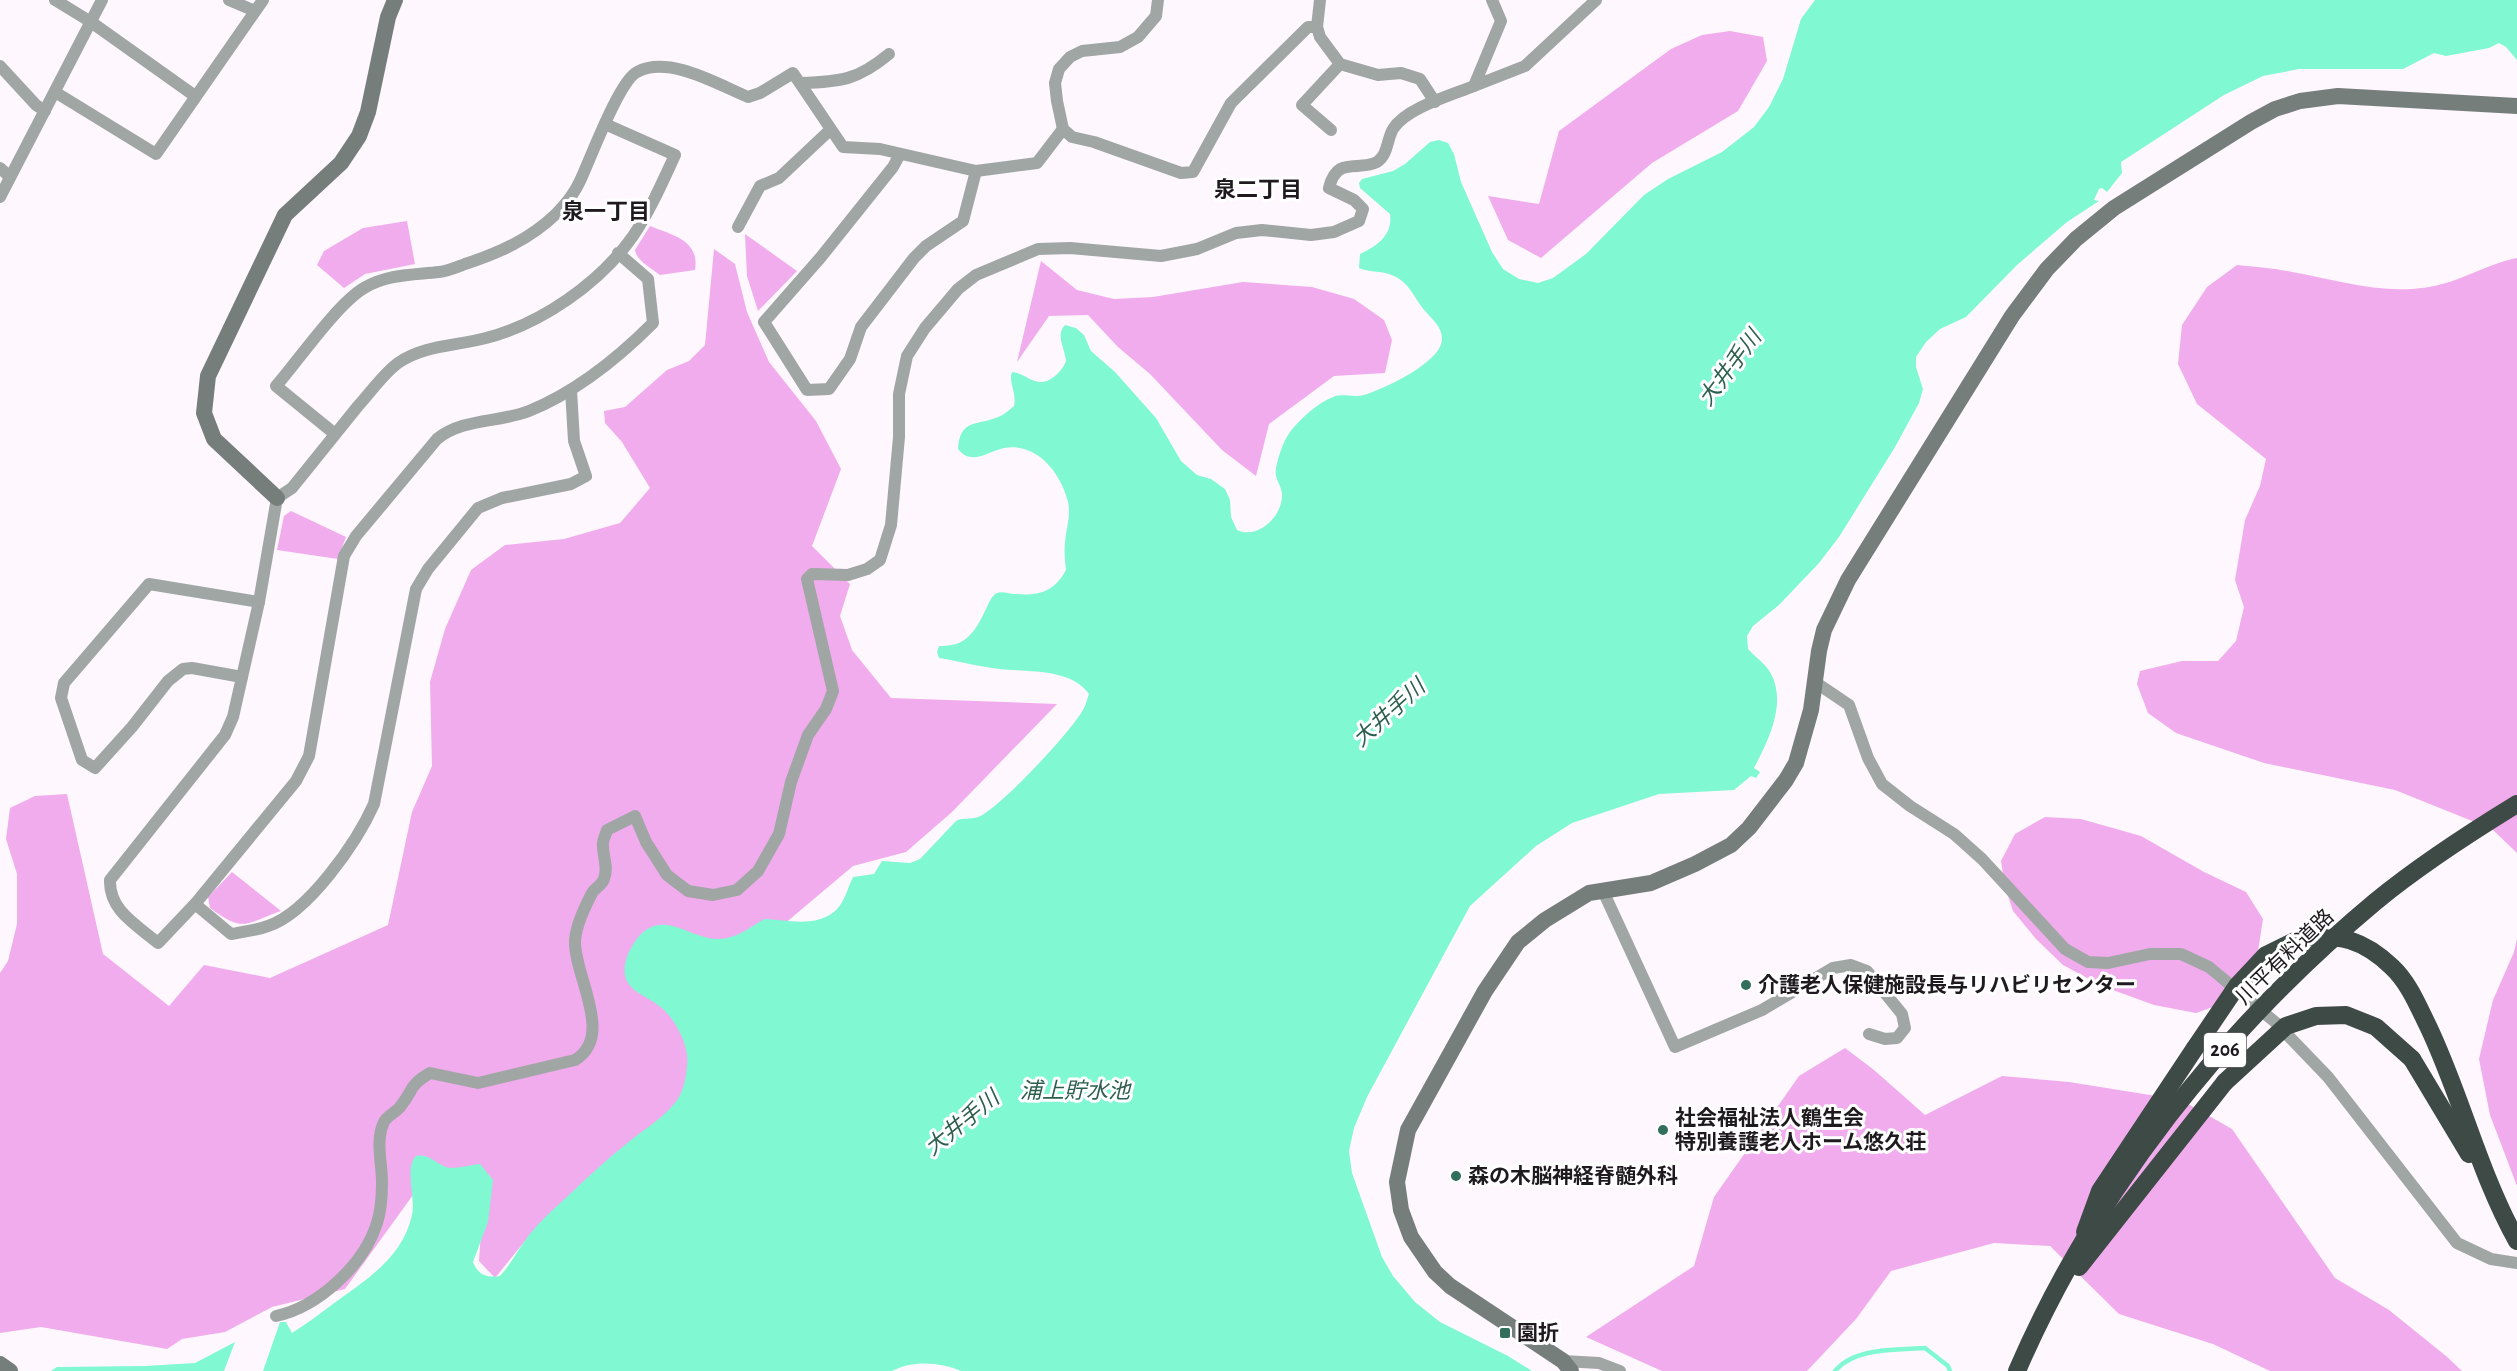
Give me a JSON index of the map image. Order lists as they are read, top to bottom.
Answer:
{
  "streets": {
    "highway": ["川平有料道路", "206"]
  },
  "districts": ["泉二丁目", "泉一丁目"],
  "water": ["大井手川", "浦上貯水池"],
  "places": {
    "other": ["介護老人保健施設長与リハビリセンター", "社会福祉法人鶴生会 特別養護老人ホーム悠久荘", "森の木脳神経脊髄外科"],
    "transit": ["園折"]
  }
}
